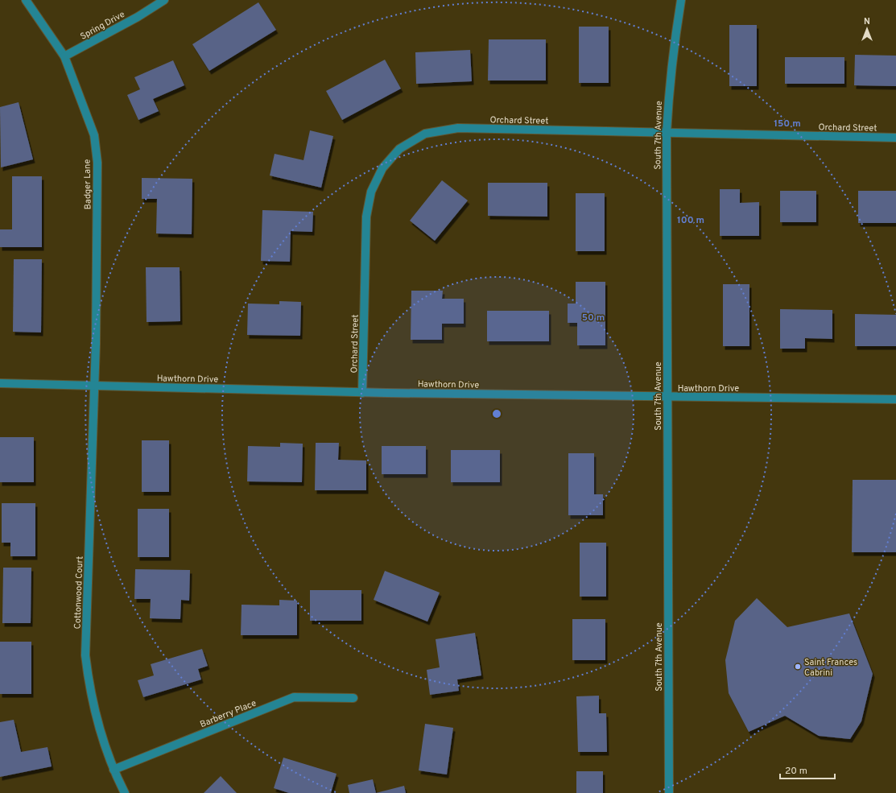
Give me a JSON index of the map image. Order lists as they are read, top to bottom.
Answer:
{
  "streets": {
    "street": [
      "Spring Drive",
      "Orchard Street",
      "South 7th Avenue",
      "Badger Lane",
      "Hawthorn Drive",
      "Cottonwood Court",
      "Barberry Place"
    ]
  },
  "crossings": [
    ["Spring Drive", "Badger Lane"],
    ["Orchard Street", "South 7th Avenue"],
    ["Orchard Street", "Hawthorn Drive"],
    ["South 7th Avenue", "Hawthorn Drive"],
    ["Badger Lane", "Hawthorn Drive"],
    ["Badger Lane", "Cottonwood Court"],
    ["Hawthorn Drive", "Cottonwood Court"],
    ["Cottonwood Court", "Barberry Place"]
  ],
  "places": ["Saint Frances Cabrini"],
  "scale_bar": "20 m",
  "north": "top",
  "rings": ["150 m", "100 m", "50 m"]
}
